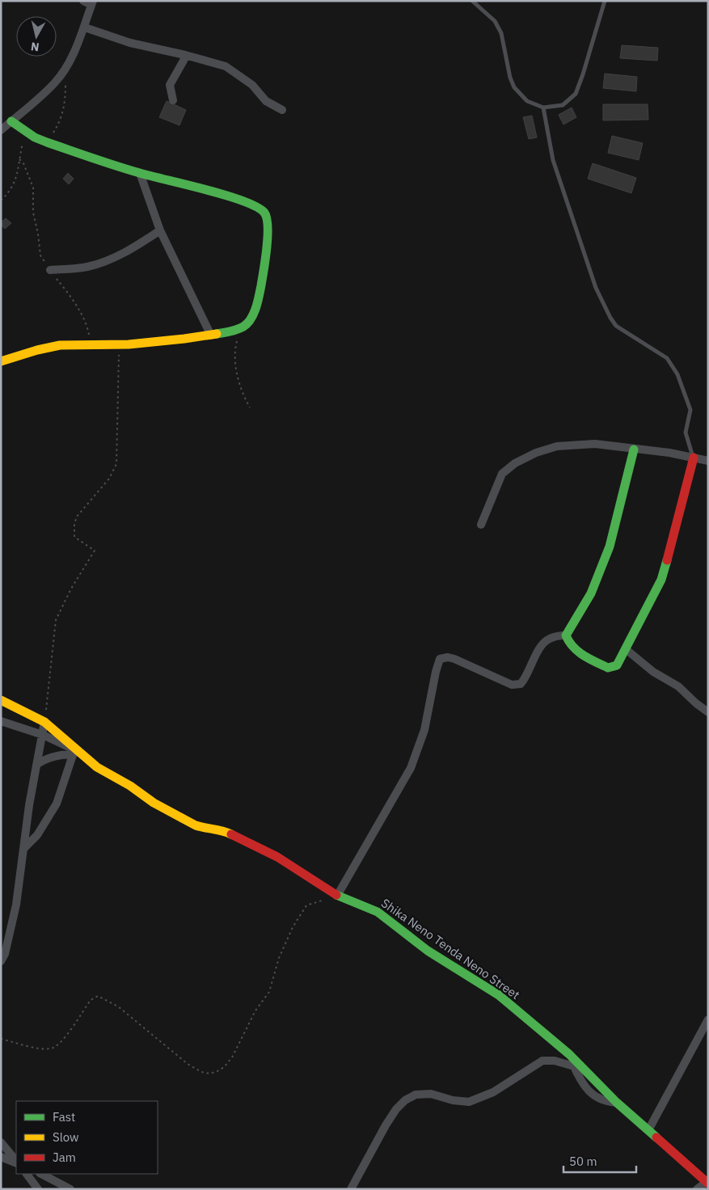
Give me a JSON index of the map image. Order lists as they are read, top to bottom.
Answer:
{
  "streets": {
    "street": ["Shika Neno Tenda Neno Street"]
  },
  "legend": ["Fast", "Slow", "Jam"],
  "scale_bar": "50 m",
  "north": "bottom"
}
